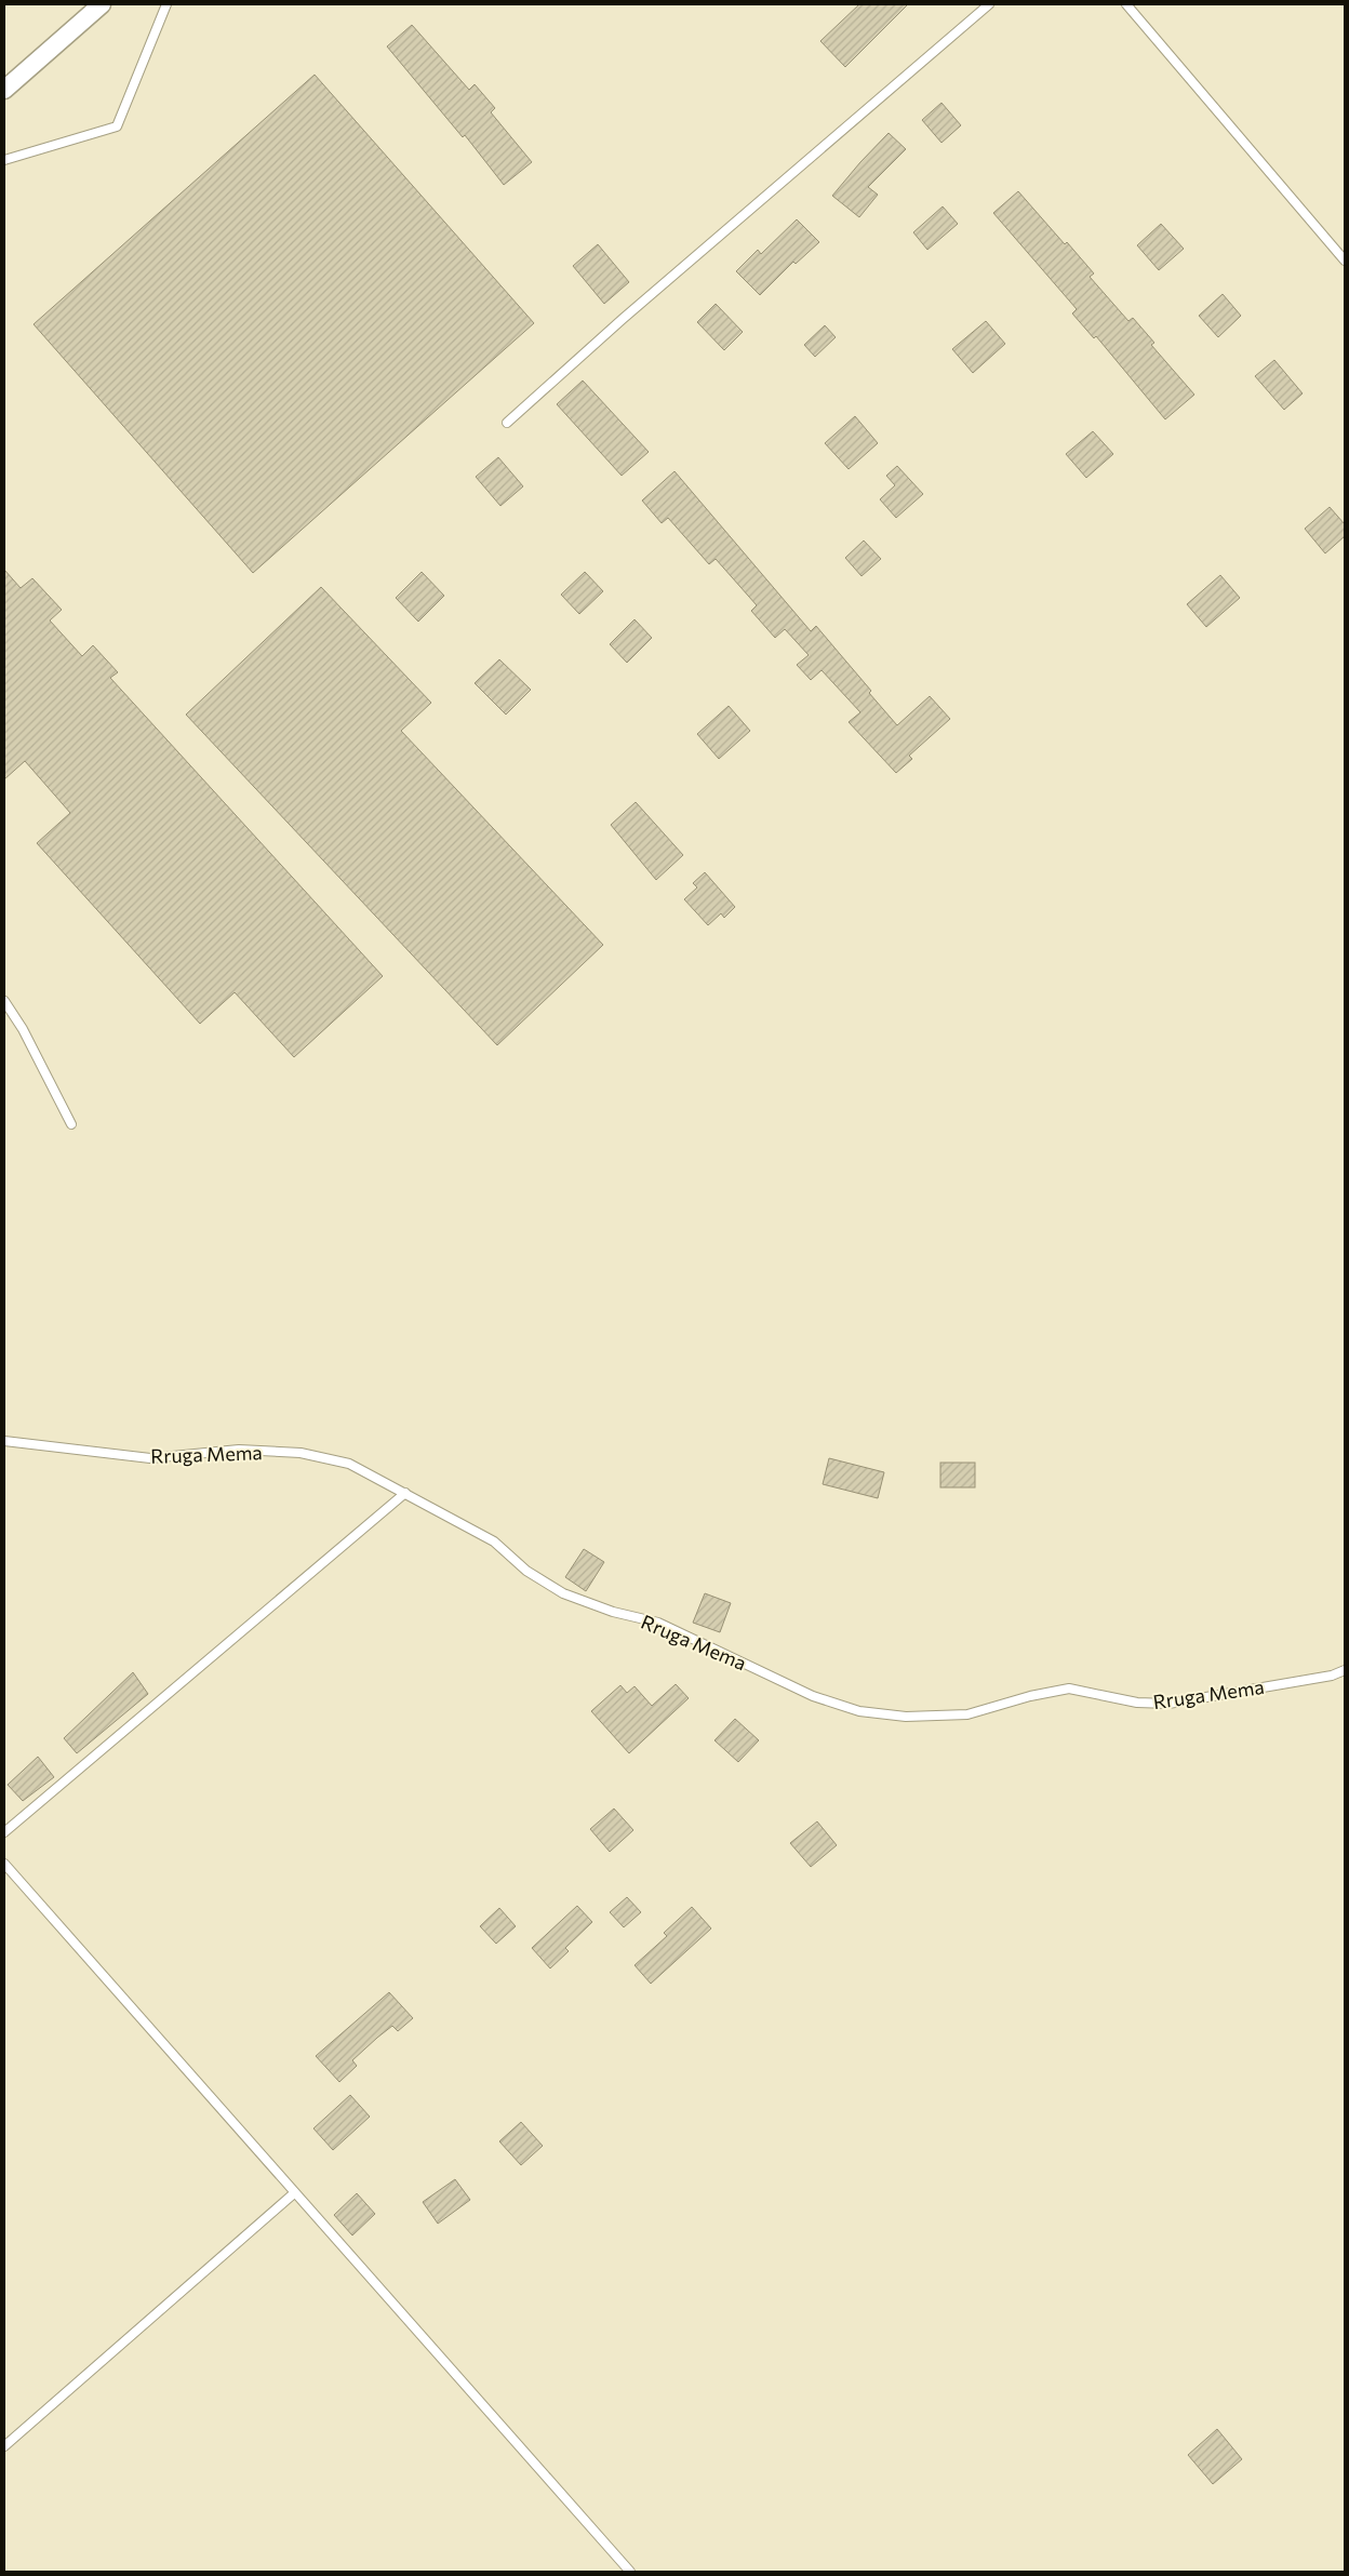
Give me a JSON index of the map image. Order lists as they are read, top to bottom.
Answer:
{
  "streets": {
    "lane": ["Rruga Mema"]
  }
}
